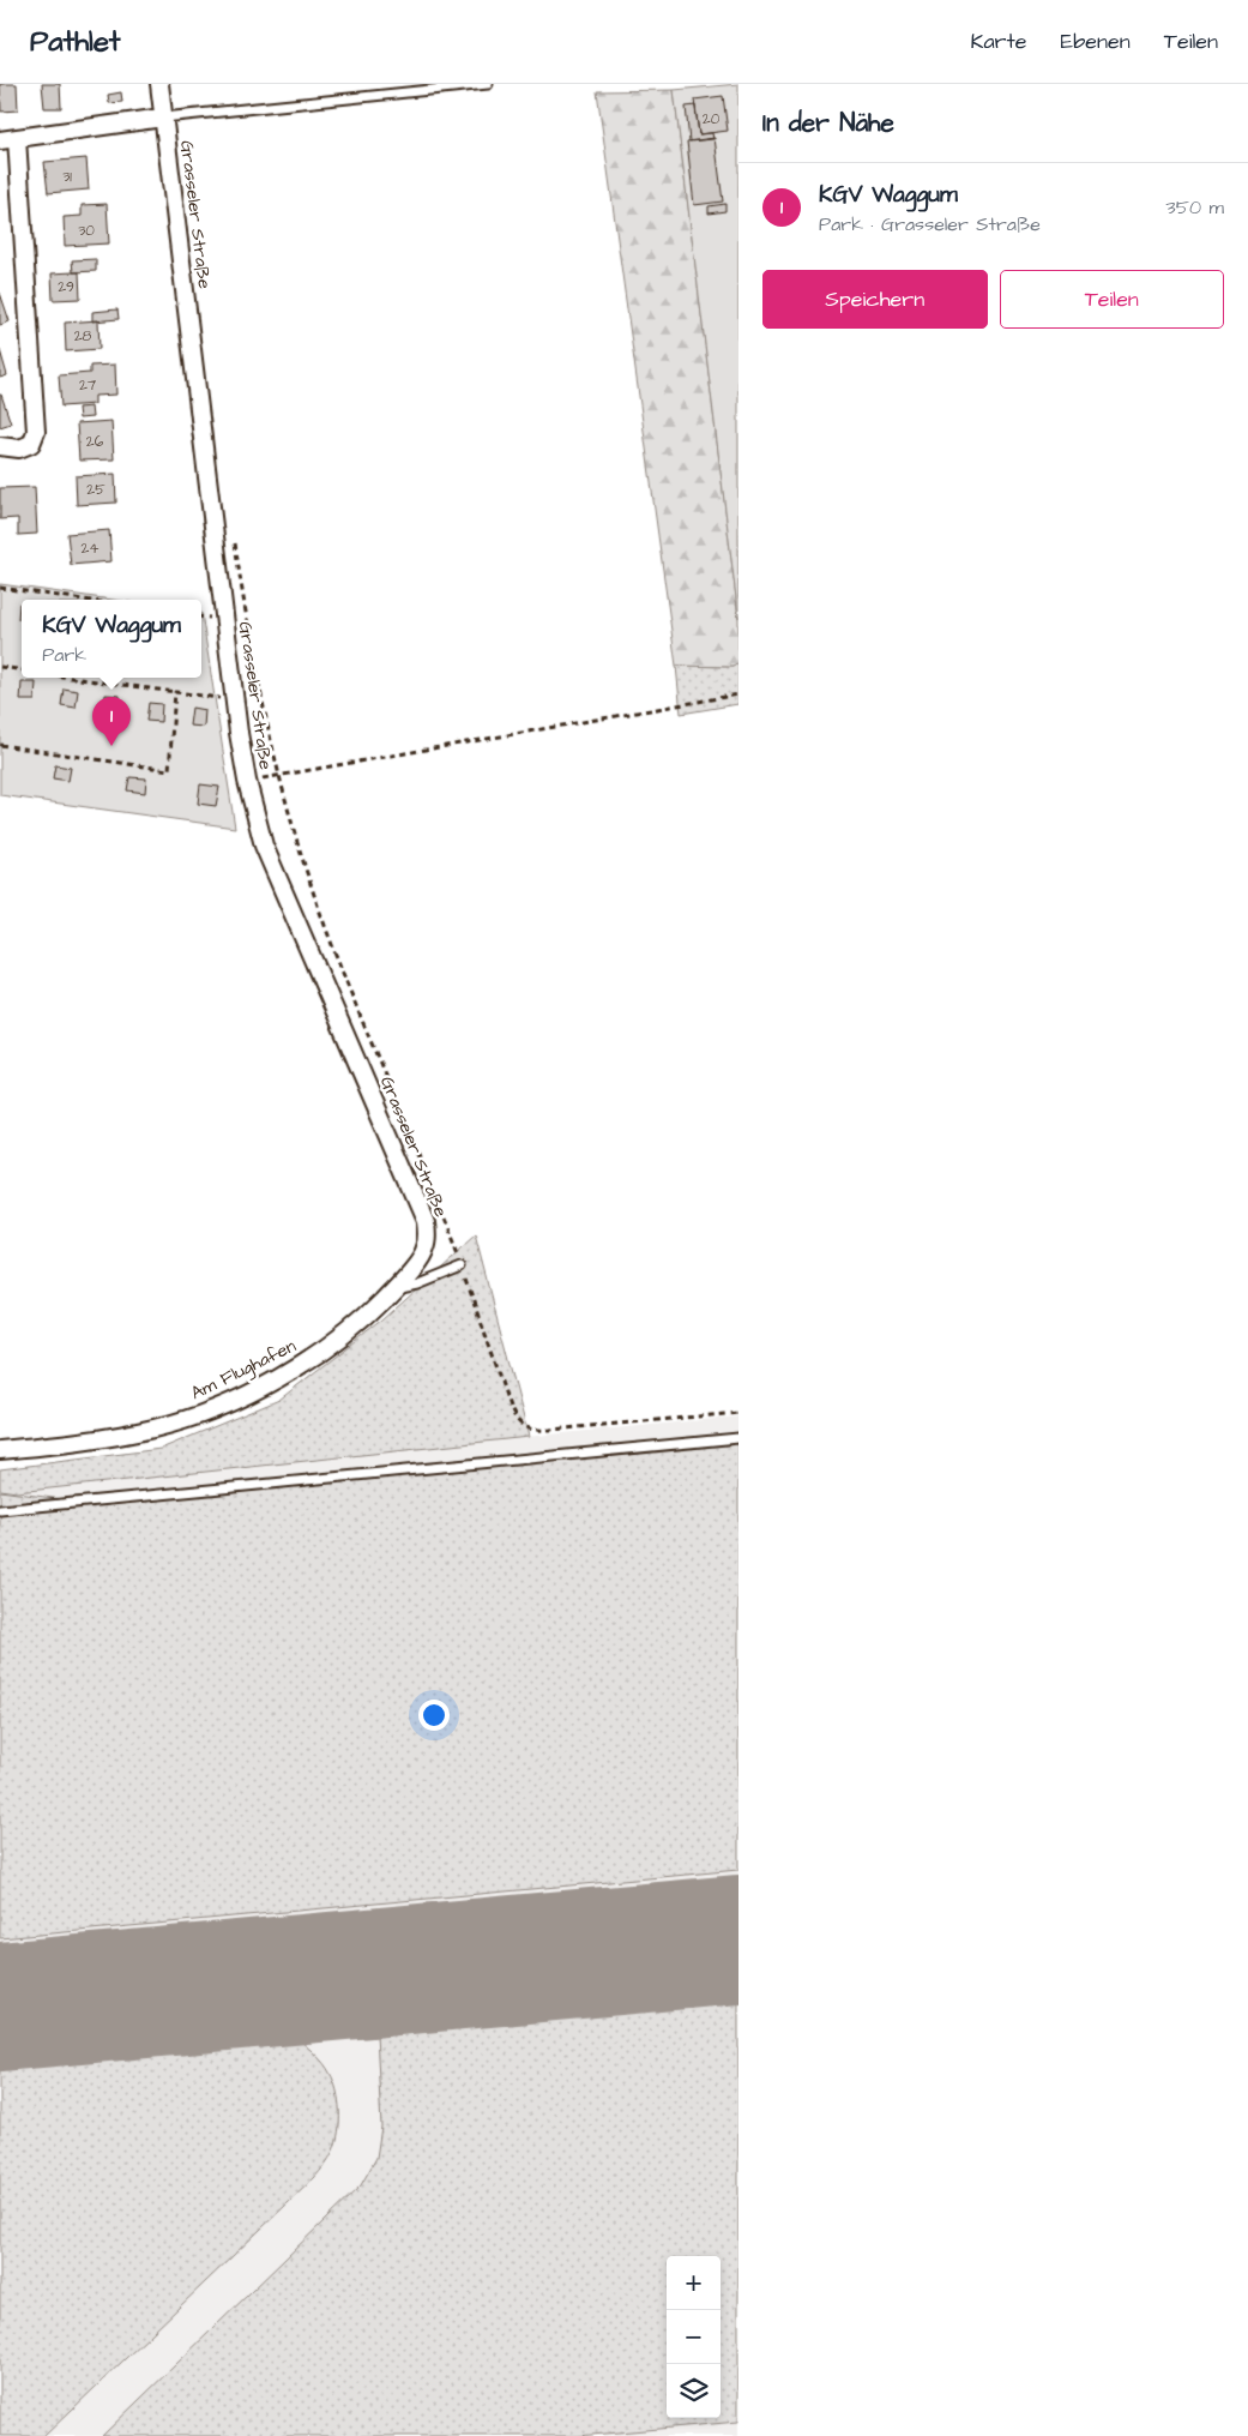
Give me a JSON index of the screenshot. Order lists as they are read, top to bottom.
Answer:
{
  "streets": {
    "street": ["Grasseler Straße", "Am Flughafen"]
  },
  "crossings": [
    ["Grasseler Straße", "Am Flughafen"]
  ],
  "house_numbers": [
    "20",
    "31",
    "30",
    "29",
    "28",
    "27",
    "26",
    "25",
    "24"
  ],
  "page": {
    "header": "Pathlet",
    "nav": ["Karte", "Ebenen", "Teilen"],
    "heading": "In der Nähe",
    "list": [
      {
        "mark": "1",
        "name": "KGV Waggum",
        "note": "Park · Grasseler Straße",
        "value": "350 m"
      }
    ],
    "buttons": ["Speichern", "Teilen"],
    "popup": ["KGV Waggum", "Park"],
    "pins": "1",
    "map_buttons": ["+", "−"]
  }
}
